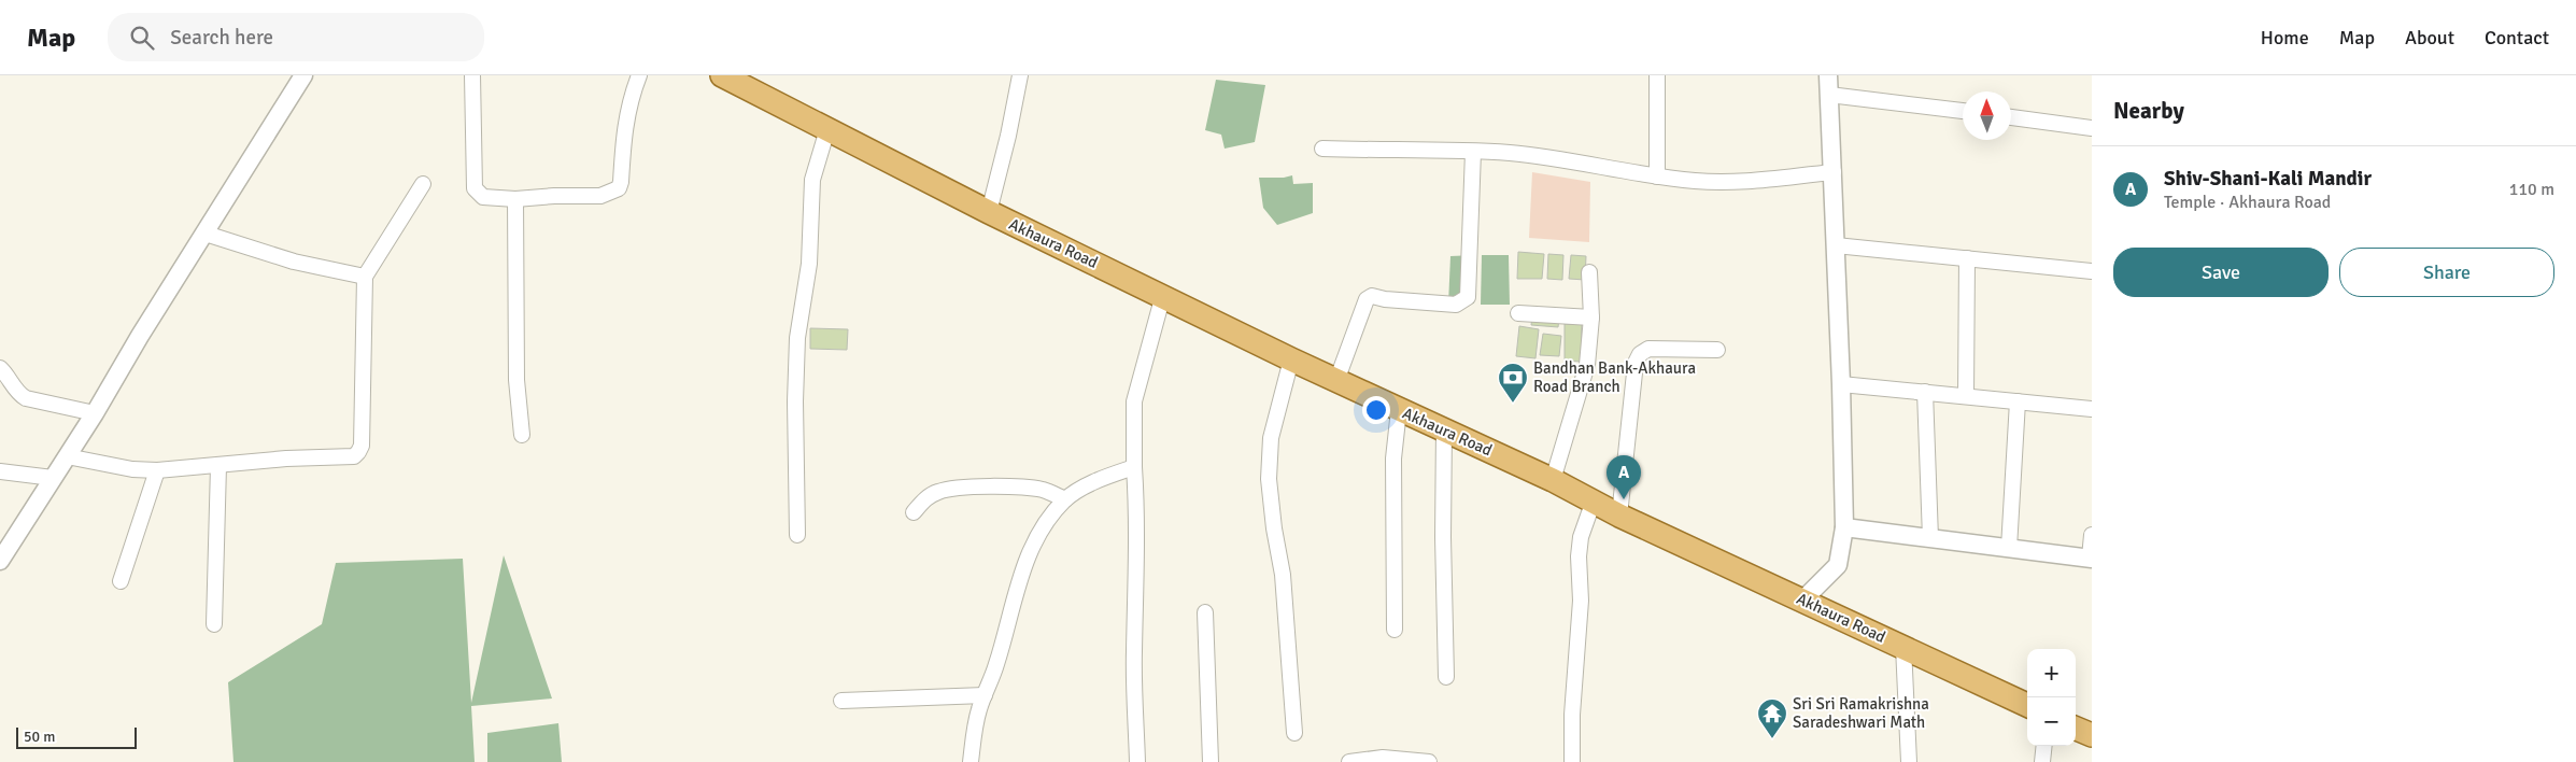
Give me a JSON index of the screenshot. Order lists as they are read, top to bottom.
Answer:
{
  "streets": {
    "main road": ["Akhaura Road"]
  },
  "places": {
    "bank": ["Bandhan Bank-Akhaura Road Branch"],
    "temple": ["Sri Sri Ramakrishna Saradeshwari Math"]
  },
  "scale_bar": "50 m",
  "north": "top",
  "page": {
    "header": "Map",
    "search": "Search here",
    "nav": [
      "Home",
      "Map",
      "About",
      "Contact"
    ],
    "heading": "Nearby",
    "list": [
      {
        "mark": "A",
        "name": "Shiv-Shani-Kali Mandir",
        "note": "Temple · Akhaura Road",
        "value": "110 m"
      }
    ],
    "buttons": ["Save", "Share"],
    "pins": "A",
    "map_buttons": ["+", "−"],
    "scale": "50 m"
  }
}
